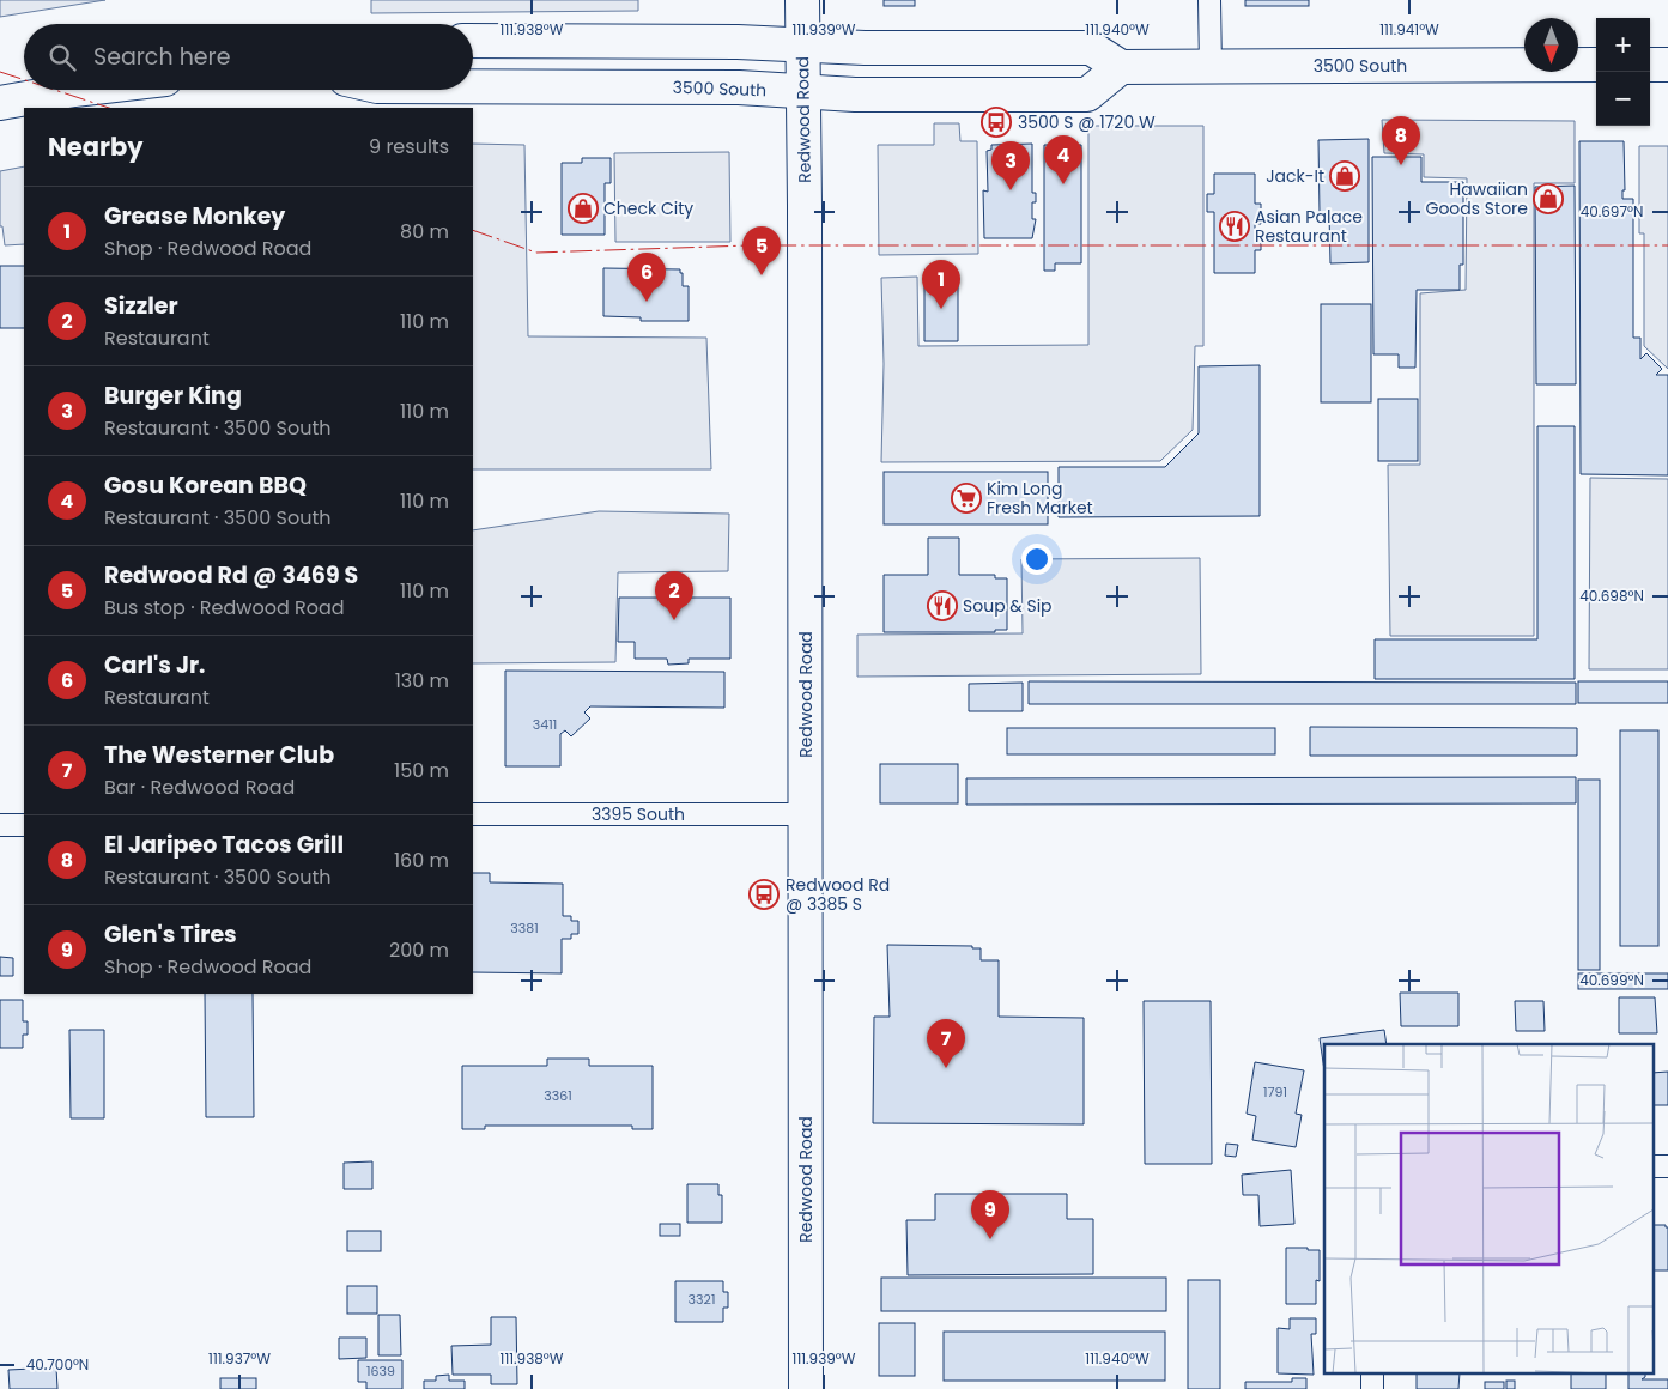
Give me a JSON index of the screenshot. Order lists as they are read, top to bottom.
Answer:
{
  "streets": {
    "main road": ["3500 South", "Redwood Road"],
    "street": ["3395 South"]
  },
  "crossings": [
    ["3500 South", "Redwood Road"],
    ["Redwood Road", "3395 South"]
  ],
  "places": {
    "bus stop": ["3500 S @ 1720 W", "Redwood Rd @ 3385 S"],
    "shop": ["Jack-It", "Hawaiian Goods Store", "Check City"],
    "restaurant": ["Asian Palace Restaurant", "Soup & Sip"],
    "supermarket": ["Kim Long Fresh Market"]
  },
  "house_numbers": [
    "3411",
    "3381",
    "1791",
    "3361",
    "3321",
    "1639"
  ],
  "north": "bottom",
  "page": {
    "map_buttons": ["+", "−"],
    "search": "Search here",
    "heading": ["Nearby", "9 results"],
    "pins": [
      "8",
      "4",
      "3",
      "5",
      "6",
      "1",
      "2",
      "7",
      "9"
    ],
    "list": [
      {
        "mark": "1",
        "name": "Grease Monkey",
        "note": "Shop · Redwood Road",
        "value": "80 m"
      },
      {
        "mark": "2",
        "name": "Sizzler",
        "note": "Restaurant",
        "value": "110 m"
      },
      {
        "mark": "3",
        "name": "Burger King",
        "note": "Restaurant · 3500 South",
        "value": "110 m"
      },
      {
        "mark": "4",
        "name": "Gosu Korean BBQ",
        "note": "Restaurant · 3500 South",
        "value": "110 m"
      },
      {
        "mark": "5",
        "name": "Redwood Rd @ 3469 S",
        "note": "Bus stop · Redwood Road",
        "value": "110 m"
      },
      {
        "mark": "6",
        "name": "Carl's Jr.",
        "note": "Restaurant",
        "value": "130 m"
      },
      {
        "mark": "7",
        "name": "The Westerner Club",
        "note": "Bar · Redwood Road",
        "value": "150 m"
      },
      {
        "mark": "8",
        "name": "El Jaripeo Tacos Grill",
        "note": "Restaurant · 3500 South",
        "value": "160 m"
      },
      {
        "mark": "9",
        "name": "Glen's Tires",
        "note": "Shop · Redwood Road",
        "value": "200 m"
      }
    ]
  },
  "coordinates": [
    "111.938°W",
    "111.939°W",
    "111.940°W",
    "111.941°W",
    "40.697°N",
    "40.698°N",
    "40.699°N",
    "111.937°W",
    "40.700°N"
  ]
}
